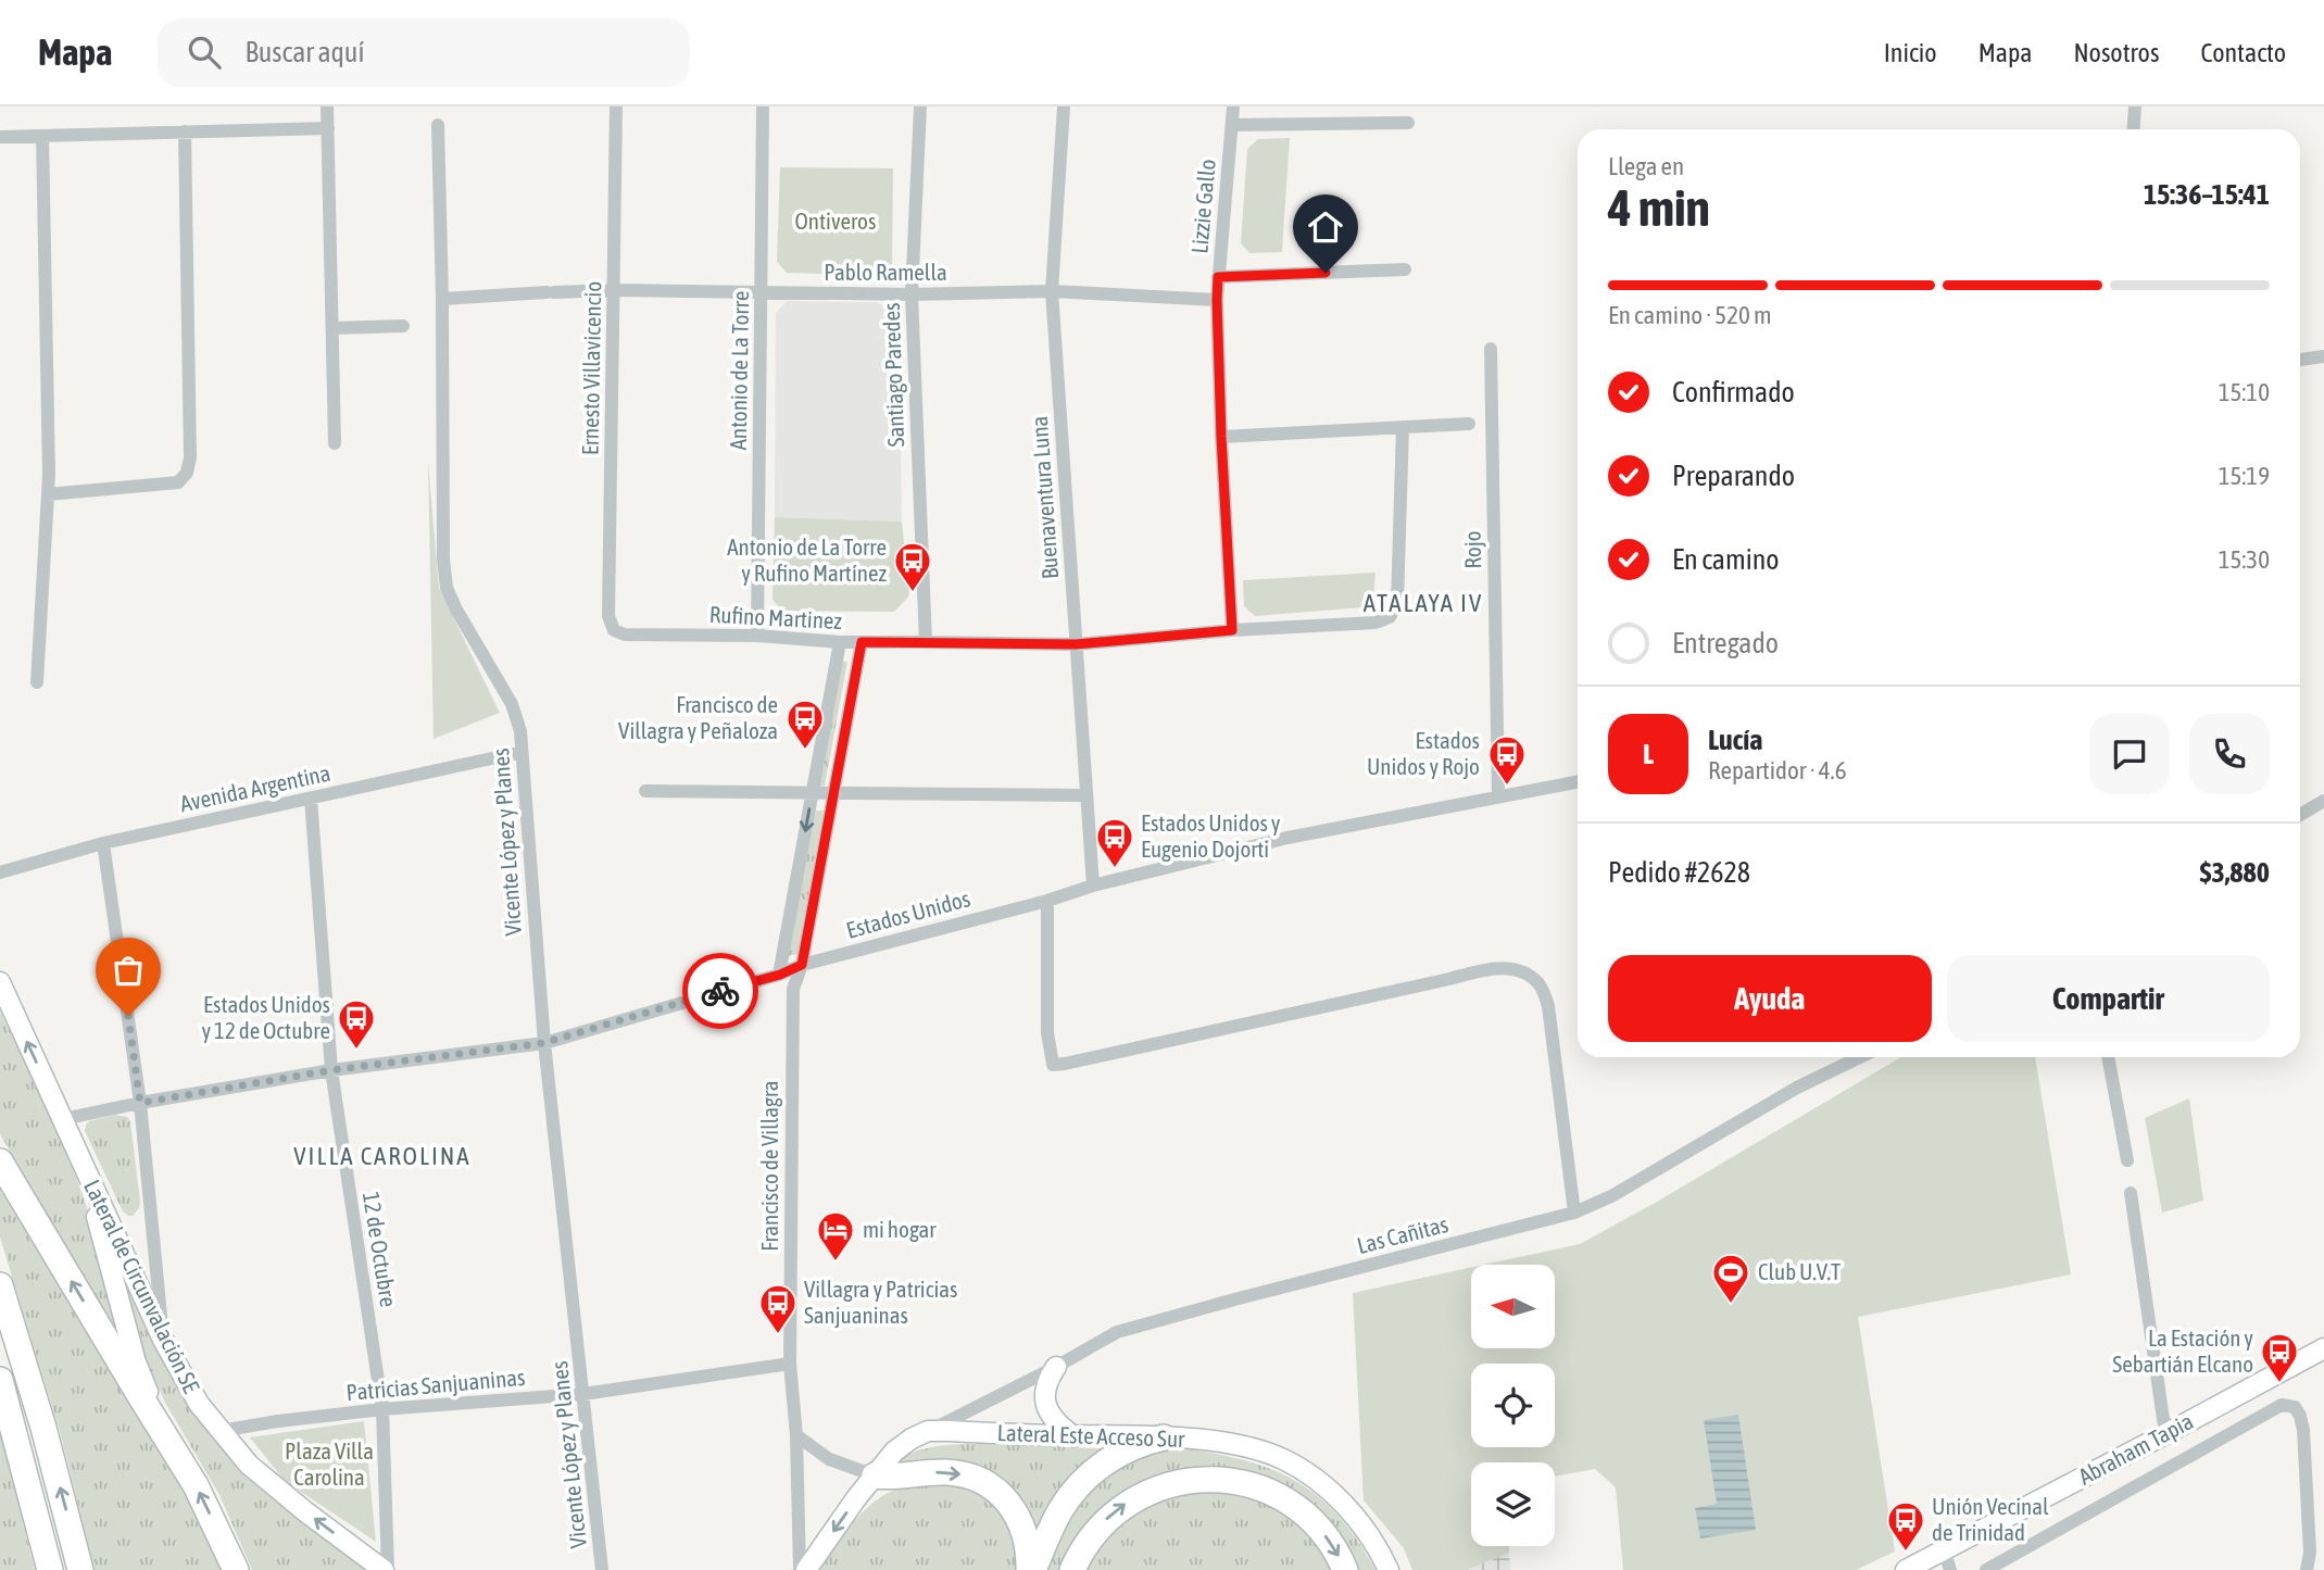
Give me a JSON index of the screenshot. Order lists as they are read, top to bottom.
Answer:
{
  "streets": {
    "street": [
      "Lizzie Gallo",
      "Pablo Ramella",
      "Ernesto Villavicencio",
      "Antonio de La Torre",
      "Santiago Paredes",
      "Buenaventura Luna",
      "Rojo",
      "Rufino Martinez",
      "Avenida Argentina",
      "Vicente López y Planes",
      "Estados Unidos",
      "Francisco de Villagra",
      "Las Cañitas",
      "12 de Octubre",
      "Lateral de Circunvalación SE",
      "Patricias Sanjuaninas",
      "Lateral Este Acceso Sur",
      "Abraham Tapia"
    ]
  },
  "crossings": [
    ["Lizzie Gallo", "Pablo Ramella"],
    ["Lizzie Gallo", "Rufino Martinez"],
    ["Pablo Ramella", "Ernesto Villavicencio"],
    ["Pablo Ramella", "Antonio de La Torre"],
    ["Pablo Ramella", "Santiago Paredes"],
    ["Pablo Ramella", "Buenaventura Luna"],
    ["Pablo Ramella", "Vicente López y Planes"],
    ["Ernesto Villavicencio", "Rufino Martinez"],
    ["Antonio de La Torre", "Rufino Martinez"],
    ["Santiago Paredes", "Rufino Martinez"],
    ["Buenaventura Luna", "Rufino Martinez"],
    ["Buenaventura Luna", "Estados Unidos"],
    ["Rojo", "Estados Unidos"],
    ["Rufino Martinez", "Francisco de Villagra"],
    ["Avenida Argentina", "Vicente López y Planes"],
    ["Avenida Argentina", "12 de Octubre"],
    ["Vicente López y Planes", "Estados Unidos"],
    ["Vicente López y Planes", "Patricias Sanjuaninas"],
    ["Estados Unidos", "Francisco de Villagra"],
    ["Estados Unidos", "12 de Octubre"],
    ["Estados Unidos", "Lateral de Circunvalación SE"],
    ["Francisco de Villagra", "Patricias Sanjuaninas"],
    ["Las Cañitas", "Lateral Este Acceso Sur"],
    ["12 de Octubre", "Lateral de Circunvalación SE"],
    ["12 de Octubre", "Patricias Sanjuaninas"],
    ["Lateral de Circunvalación SE", "Patricias Sanjuaninas"]
  ],
  "one_way": ["Lateral de Circunvalación SE"],
  "districts": ["ATALAYA IV", "VILLA CAROLINA"],
  "parks": ["Ontiveros", "Plaza Villa Carolina"],
  "places": {
    "bus stop": [
      "Antonio de La Torre y Rufino Martínez",
      "Francisco de Villagra y Peñaloza",
      "Estados Unidos y Rojo",
      "Estados Unidos y Eugenio Dojorti",
      "Estados Unidos y 12 de Octubre",
      "Villagra y Patricias Sanjuaninas",
      "La Estación y Sebartián Elcano",
      "Unión Vecinal de Trinidad"
    ],
    "hotel": ["mi hogar"],
    "sports": ["Club U.V.T"]
  },
  "north": "left",
  "page": {
    "header": "Mapa",
    "search": "Buscar aquí",
    "nav": [
      "Inicio",
      "Mapa",
      "Nosotros",
      "Contacto"
    ],
    "heading": ["4 min", "Llega en", "15:36–15:41"],
    "panel": [
      "Lucía",
      "Repartidor · 4.6",
      "Pedido #2628",
      "$3,880"
    ],
    "bar": "En camino · 520 m",
    "list": [
      ["Confirmado", "15:10"],
      ["Preparando", "15:19"],
      ["En camino", "15:30"],
      "Entregado"
    ],
    "round": "L",
    "buttons": ["Ayuda", "Compartir"]
  }
}
